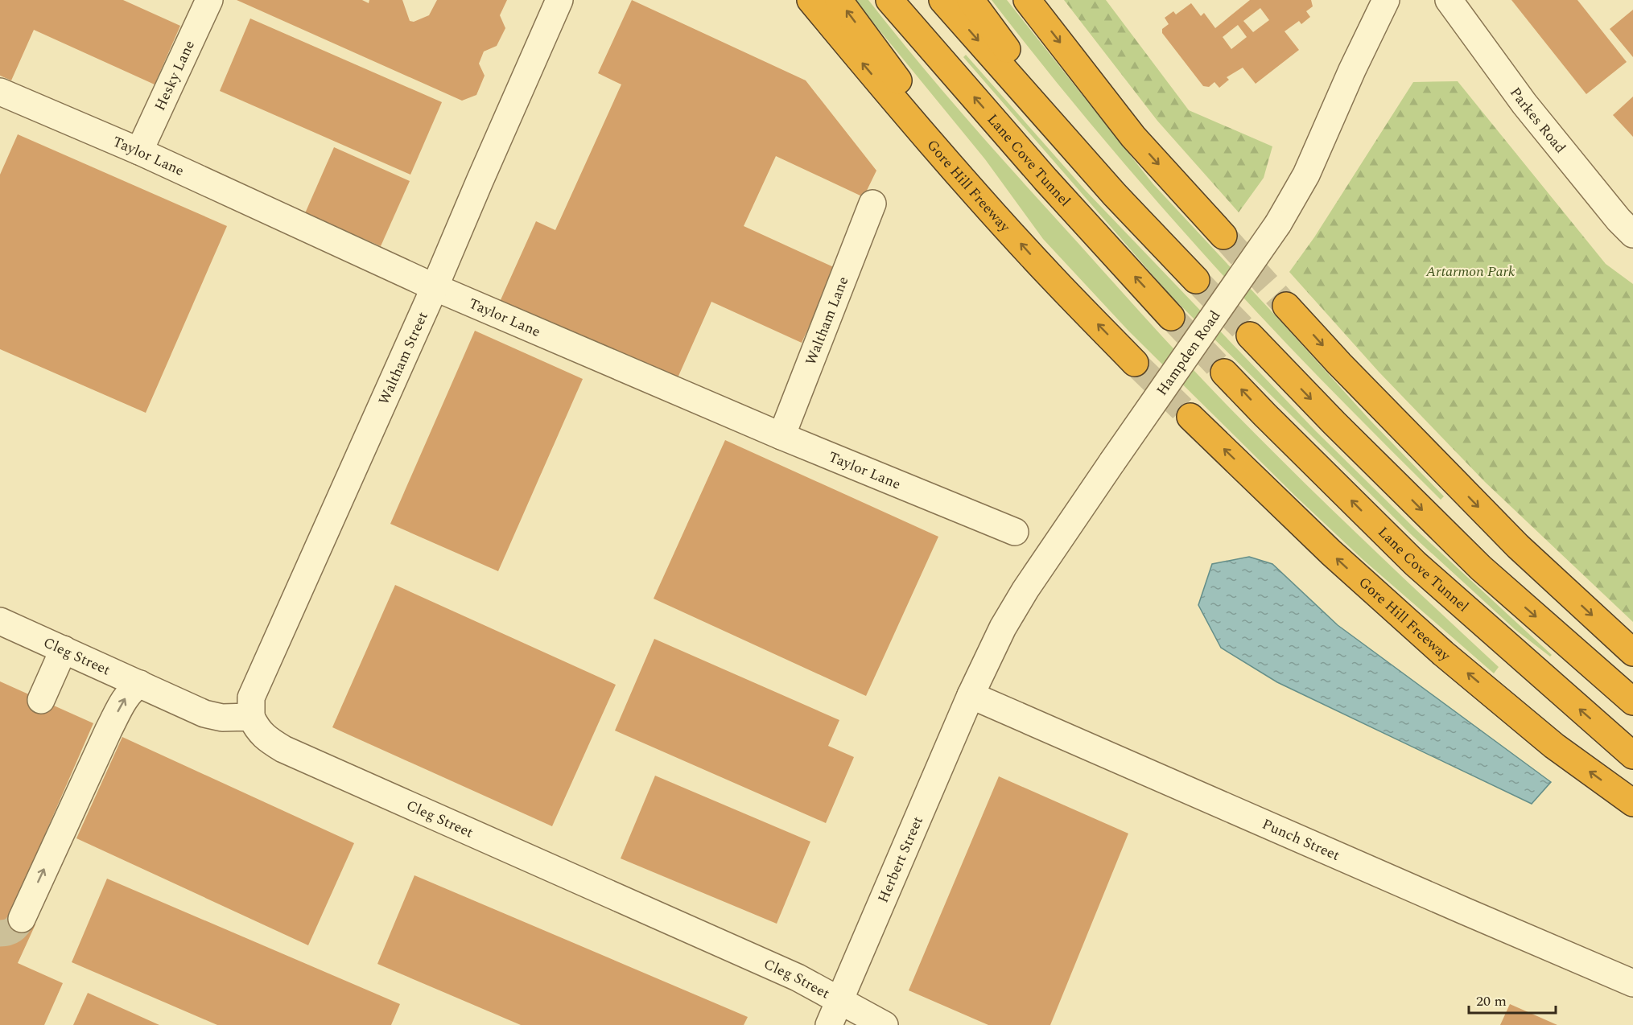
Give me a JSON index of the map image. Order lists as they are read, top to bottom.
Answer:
{
  "streets": {
    "highway": ["Lane Cove Tunnel", "Gore Hill Freeway"],
    "street": [
      "Hesky Lane",
      "Parkes Road",
      "Taylor Lane",
      "Waltham Lane",
      "Hampden Road",
      "Waltham Street",
      "Cleg Street",
      "Punch Street",
      "Herbert Street"
    ]
  },
  "crossings": [
    ["Hesky Lane", "Taylor Lane"],
    ["Taylor Lane", "Waltham Lane"],
    ["Taylor Lane", "Waltham Street"],
    ["Hampden Road", "Punch Street"],
    ["Hampden Road", "Herbert Street"],
    ["Waltham Street", "Cleg Street"],
    ["Cleg Street", "Herbert Street"],
    ["Punch Street", "Herbert Street"]
  ],
  "parks": ["Artarmon Park"],
  "scale_bar": "20 m"
}
